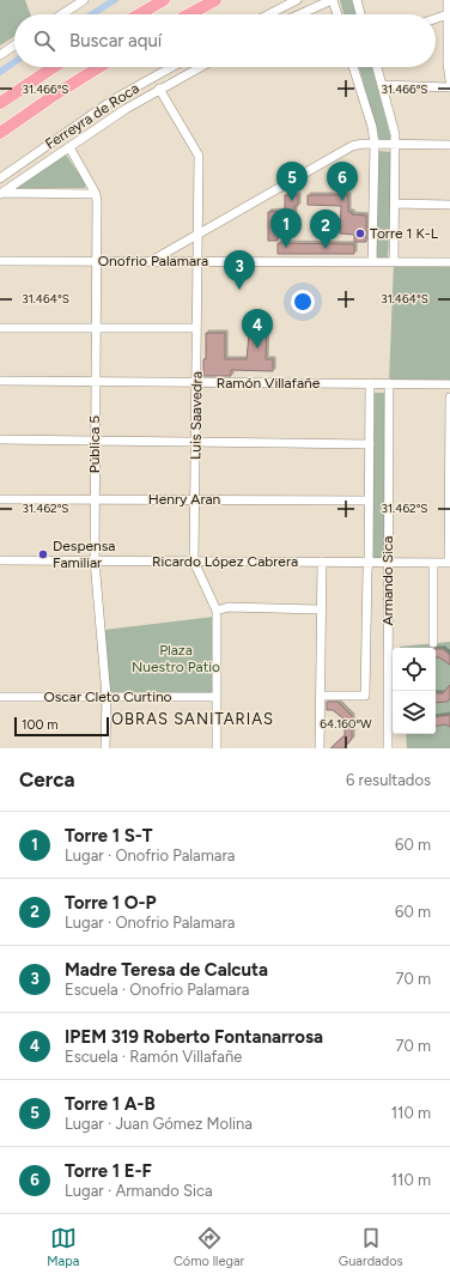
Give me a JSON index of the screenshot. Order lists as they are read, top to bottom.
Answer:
{
  "streets": {
    "street": [
      "Ferreyra de Roca",
      "Onofrio Palamara",
      "Ramón Villafañe",
      "Luis Saavedra",
      "Pública 5",
      "Henry Aran",
      "Ricardo López Cabrera",
      "Armando Sica",
      "Oscar Cleto Curtino"
    ]
  },
  "crossings": [
    ["Ferreyra de Roca", "Luis Saavedra"],
    ["Ferreyra de Roca", "Pública 5"],
    ["Onofrio Palamara", "Luis Saavedra"],
    ["Onofrio Palamara", "Pública 5"],
    ["Ramón Villafañe", "Luis Saavedra"],
    ["Ramón Villafañe", "Pública 5"],
    ["Ramón Villafañe", "Armando Sica"],
    ["Luis Saavedra", "Henry Aran"],
    ["Luis Saavedra", "Ricardo López Cabrera"],
    ["Luis Saavedra", "Oscar Cleto Curtino"],
    ["Pública 5", "Henry Aran"],
    ["Pública 5", "Ricardo López Cabrera"],
    ["Pública 5", "Oscar Cleto Curtino"],
    ["Henry Aran", "Armando Sica"],
    ["Ricardo López Cabrera", "Armando Sica"]
  ],
  "districts": ["OBRAS SANITARIAS"],
  "parks": ["Plaza Nuestro Patio"],
  "places": ["Torre 1 K-L", "Despensa Familiar"],
  "scale_bar": "100 m",
  "page": {
    "search": "Buscar aquí",
    "pins": [
      "5",
      "6",
      "1",
      "2",
      "3",
      "4"
    ],
    "scale": "100 m",
    "heading": ["Cerca", "6 resultados"],
    "list": [
      {
        "mark": "1",
        "name": "Torre 1 S-T",
        "note": "Lugar · Onofrio Palamara",
        "value": "60 m"
      },
      {
        "mark": "2",
        "name": "Torre 1 O-P",
        "note": "Lugar · Onofrio Palamara",
        "value": "60 m"
      },
      {
        "mark": "3",
        "name": "Madre Teresa de Calcuta",
        "note": "Escuela · Onofrio Palamara",
        "value": "70 m"
      },
      {
        "mark": "4",
        "name": "IPEM 319 Roberto Fontanarrosa",
        "note": "Escuela · Ramón Villafañe",
        "value": "70 m"
      },
      {
        "mark": "5",
        "name": "Torre 1 A-B",
        "note": "Lugar · Juan Gómez Molina",
        "value": "110 m"
      },
      {
        "mark": "6",
        "name": "Torre 1 E-F",
        "note": "Lugar · Armando Sica",
        "value": "110 m"
      }
    ],
    "nav": ["Mapa", "Cómo llegar", "Guardados"]
  },
  "coordinates": [
    "31.466°S",
    "31.464°S",
    "31.462°S",
    "64.160°W"
  ]
}
